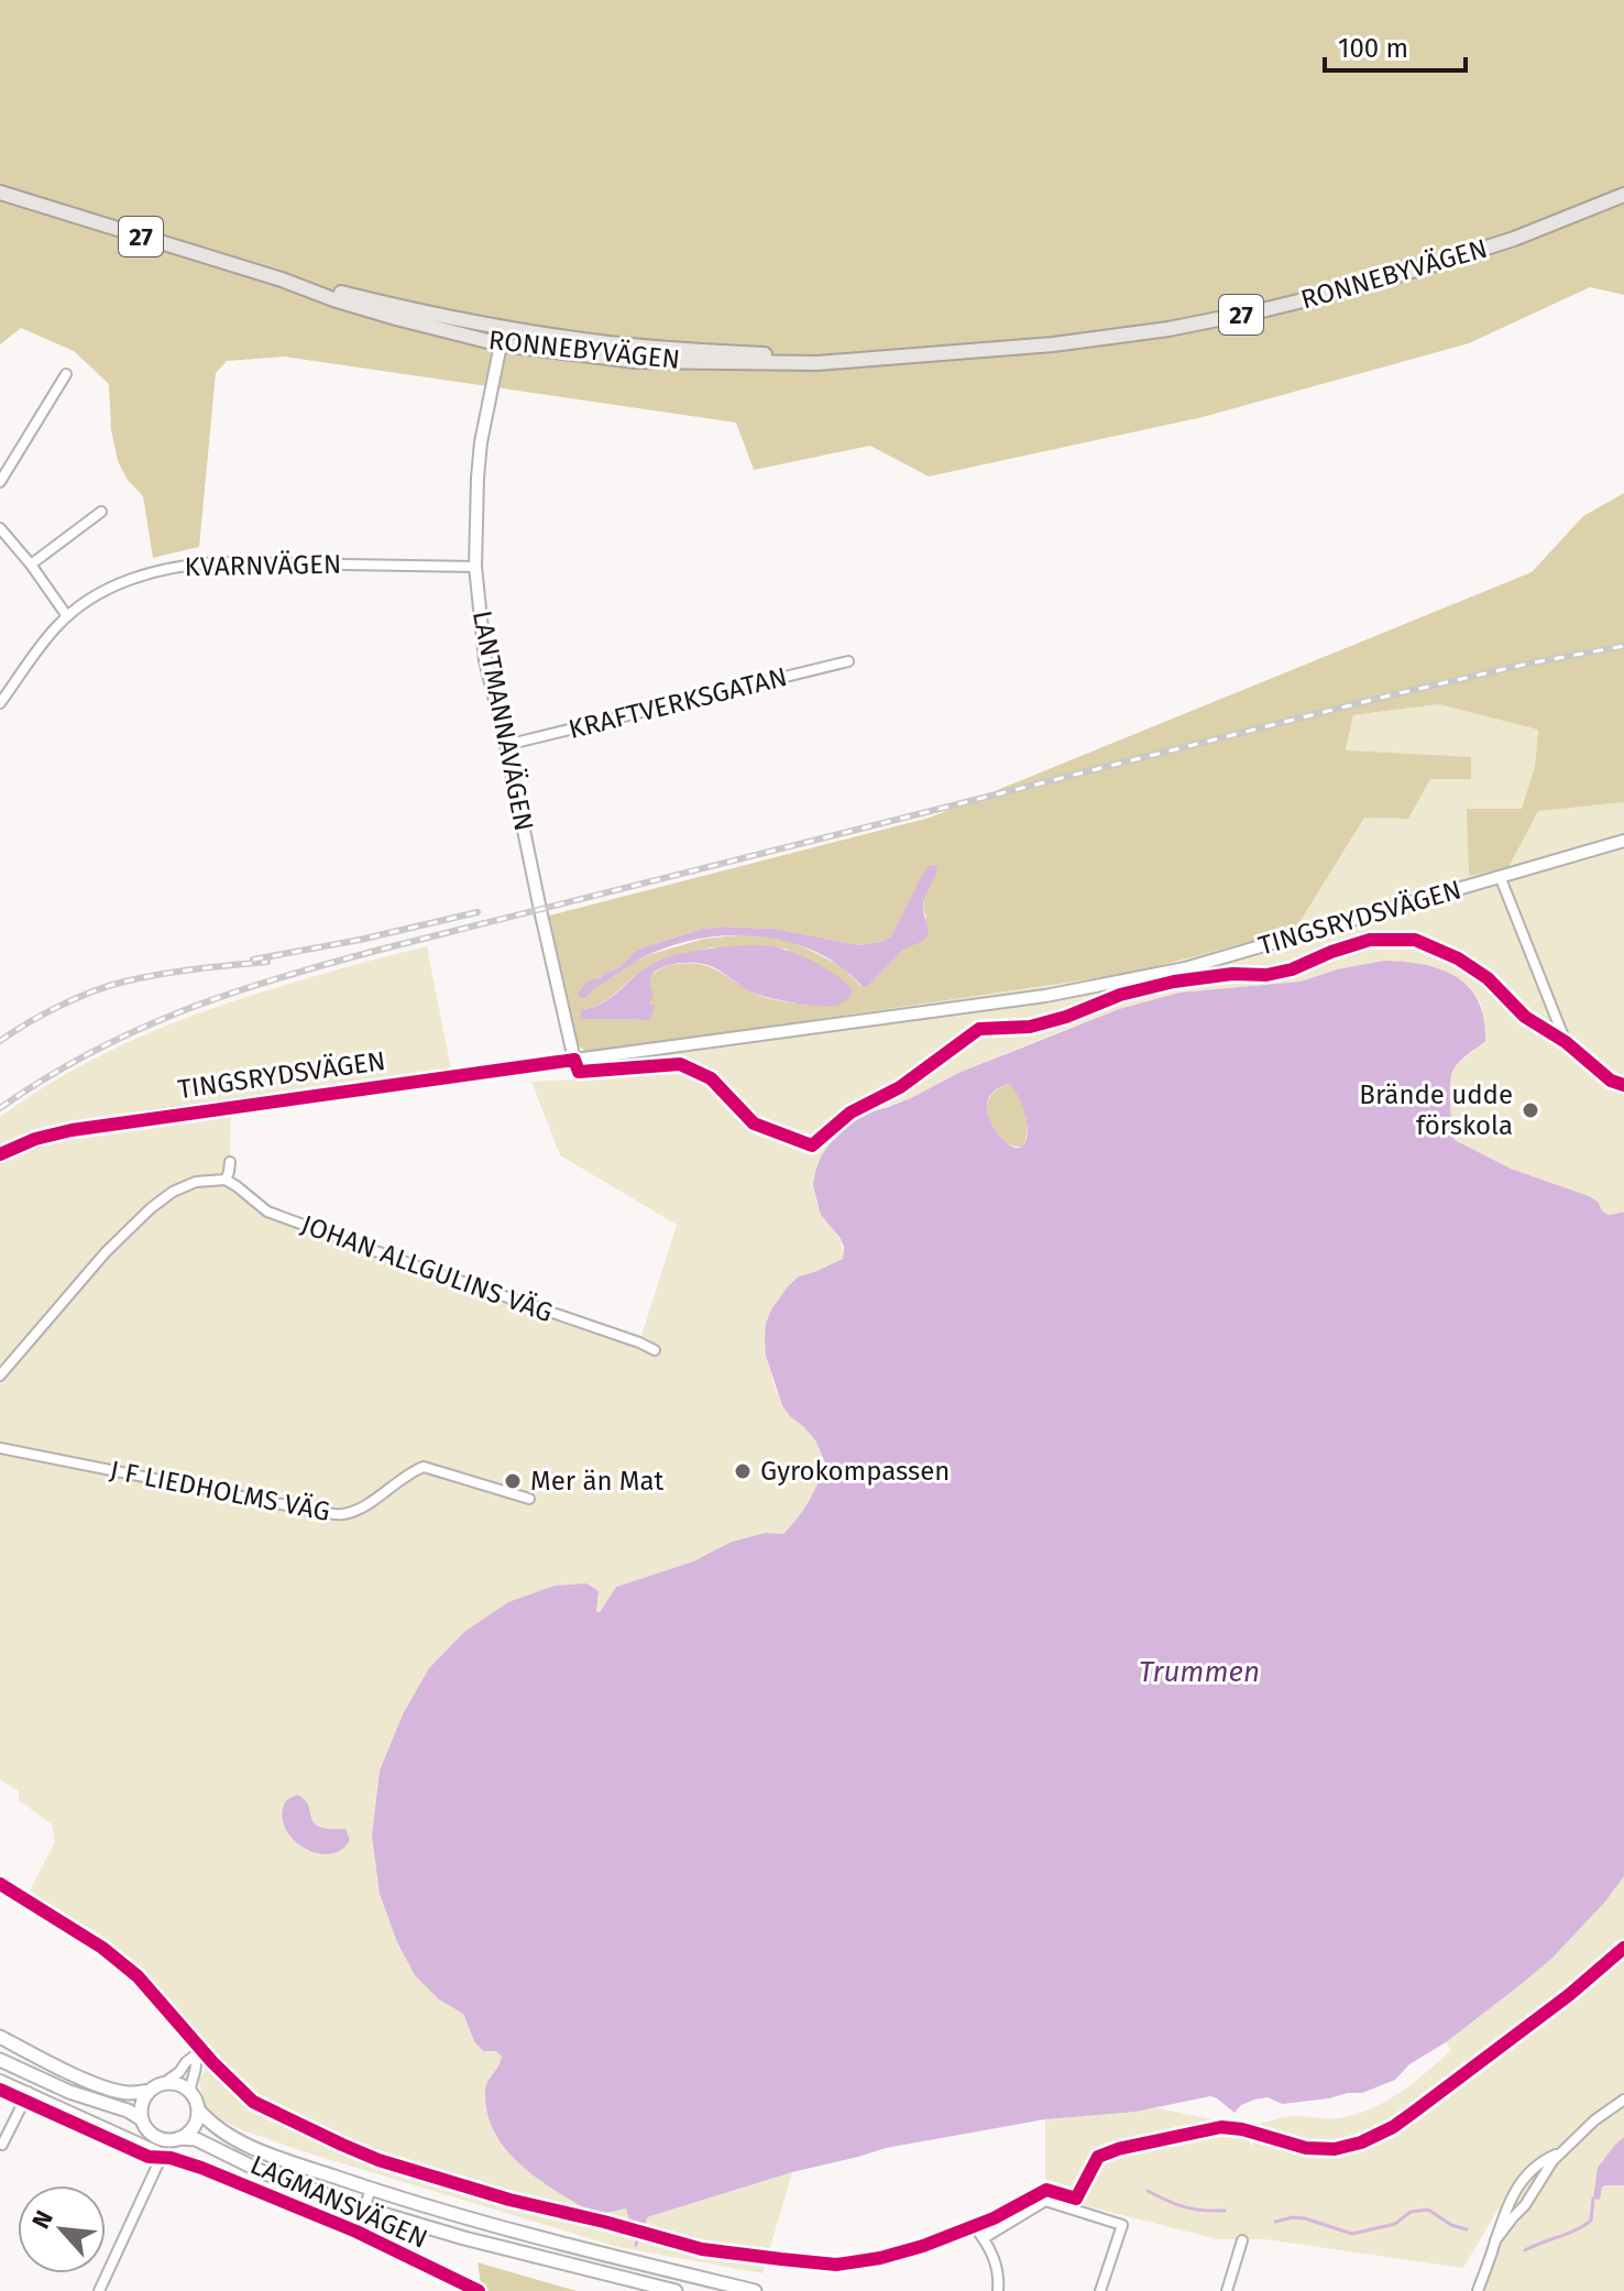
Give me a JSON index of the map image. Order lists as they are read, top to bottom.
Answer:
{
  "streets": {
    "main road": ["27", "RONNEBYVÄGEN"],
    "street": [
      "KVARNVÄGEN",
      "KRAFTVERKSGATAN",
      "LANTMANNAVÄGEN",
      "TINGSRYDSVÄGEN",
      "JOHAN ALLGULINS VÄG",
      "J F LIEDHOLMS VÄG",
      "LAGMANSVÄGEN"
    ]
  },
  "crossings": [
    ["RONNEBYVÄGEN", "LANTMANNAVÄGEN"],
    ["KVARNVÄGEN", "LANTMANNAVÄGEN"],
    ["KRAFTVERKSGATAN", "LANTMANNAVÄGEN"],
    ["LANTMANNAVÄGEN", "TINGSRYDSVÄGEN"]
  ],
  "water": ["Trummen"],
  "places": ["Brände udde förskola", "Gyrokompassen", "Mer än Mat"],
  "scale_bar": "100 m",
  "north": "top left"
}
